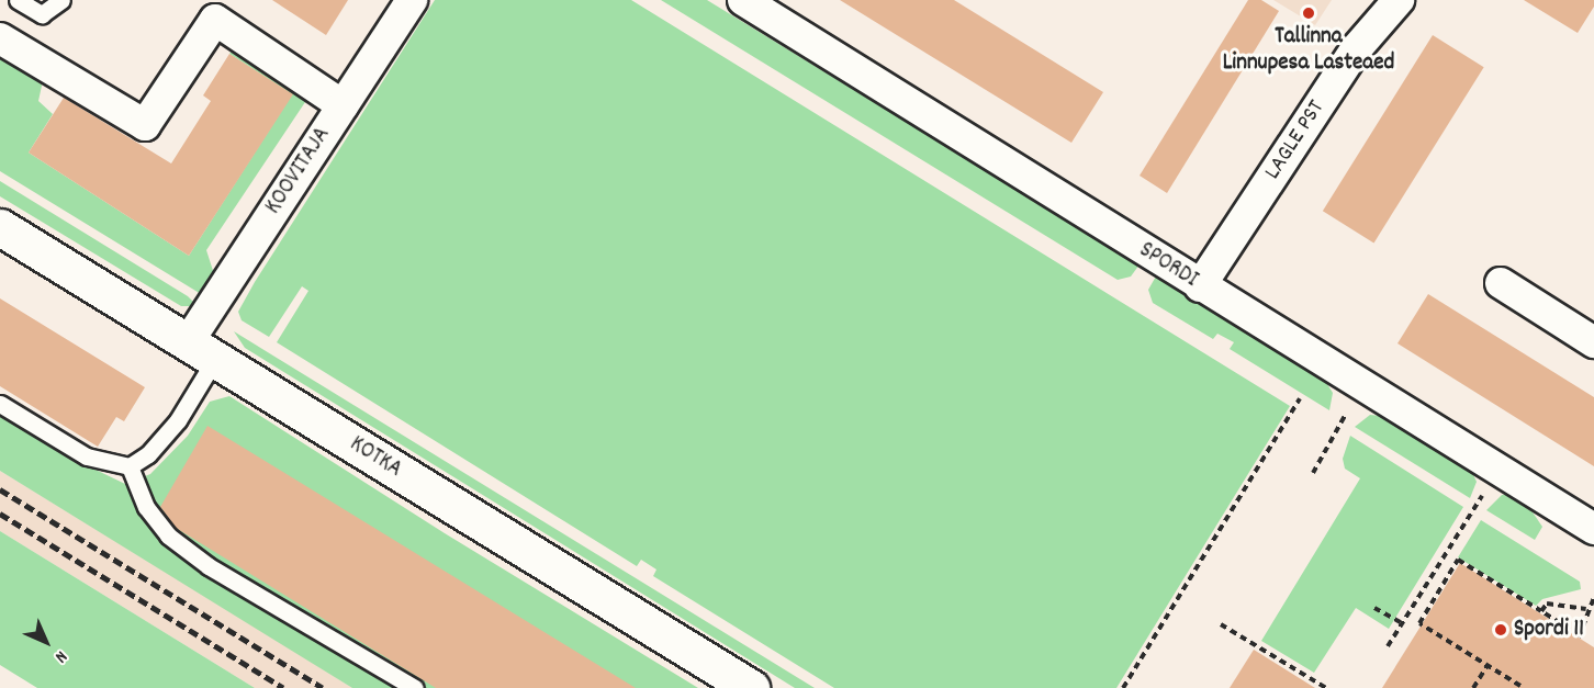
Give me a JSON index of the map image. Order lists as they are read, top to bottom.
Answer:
{
  "streets": {
    "street": [
      "LAGLE PST",
      "KOOVITAJA",
      "SPORDI",
      "KOTKA"
    ]
  },
  "crossings": [
    ["LAGLE PST", "SPORDI"],
    ["KOOVITAJA", "KOTKA"]
  ],
  "places": ["Tallinna Linnupesa Lasteaed", "Spordi 11"],
  "north": "bottom right"
}
